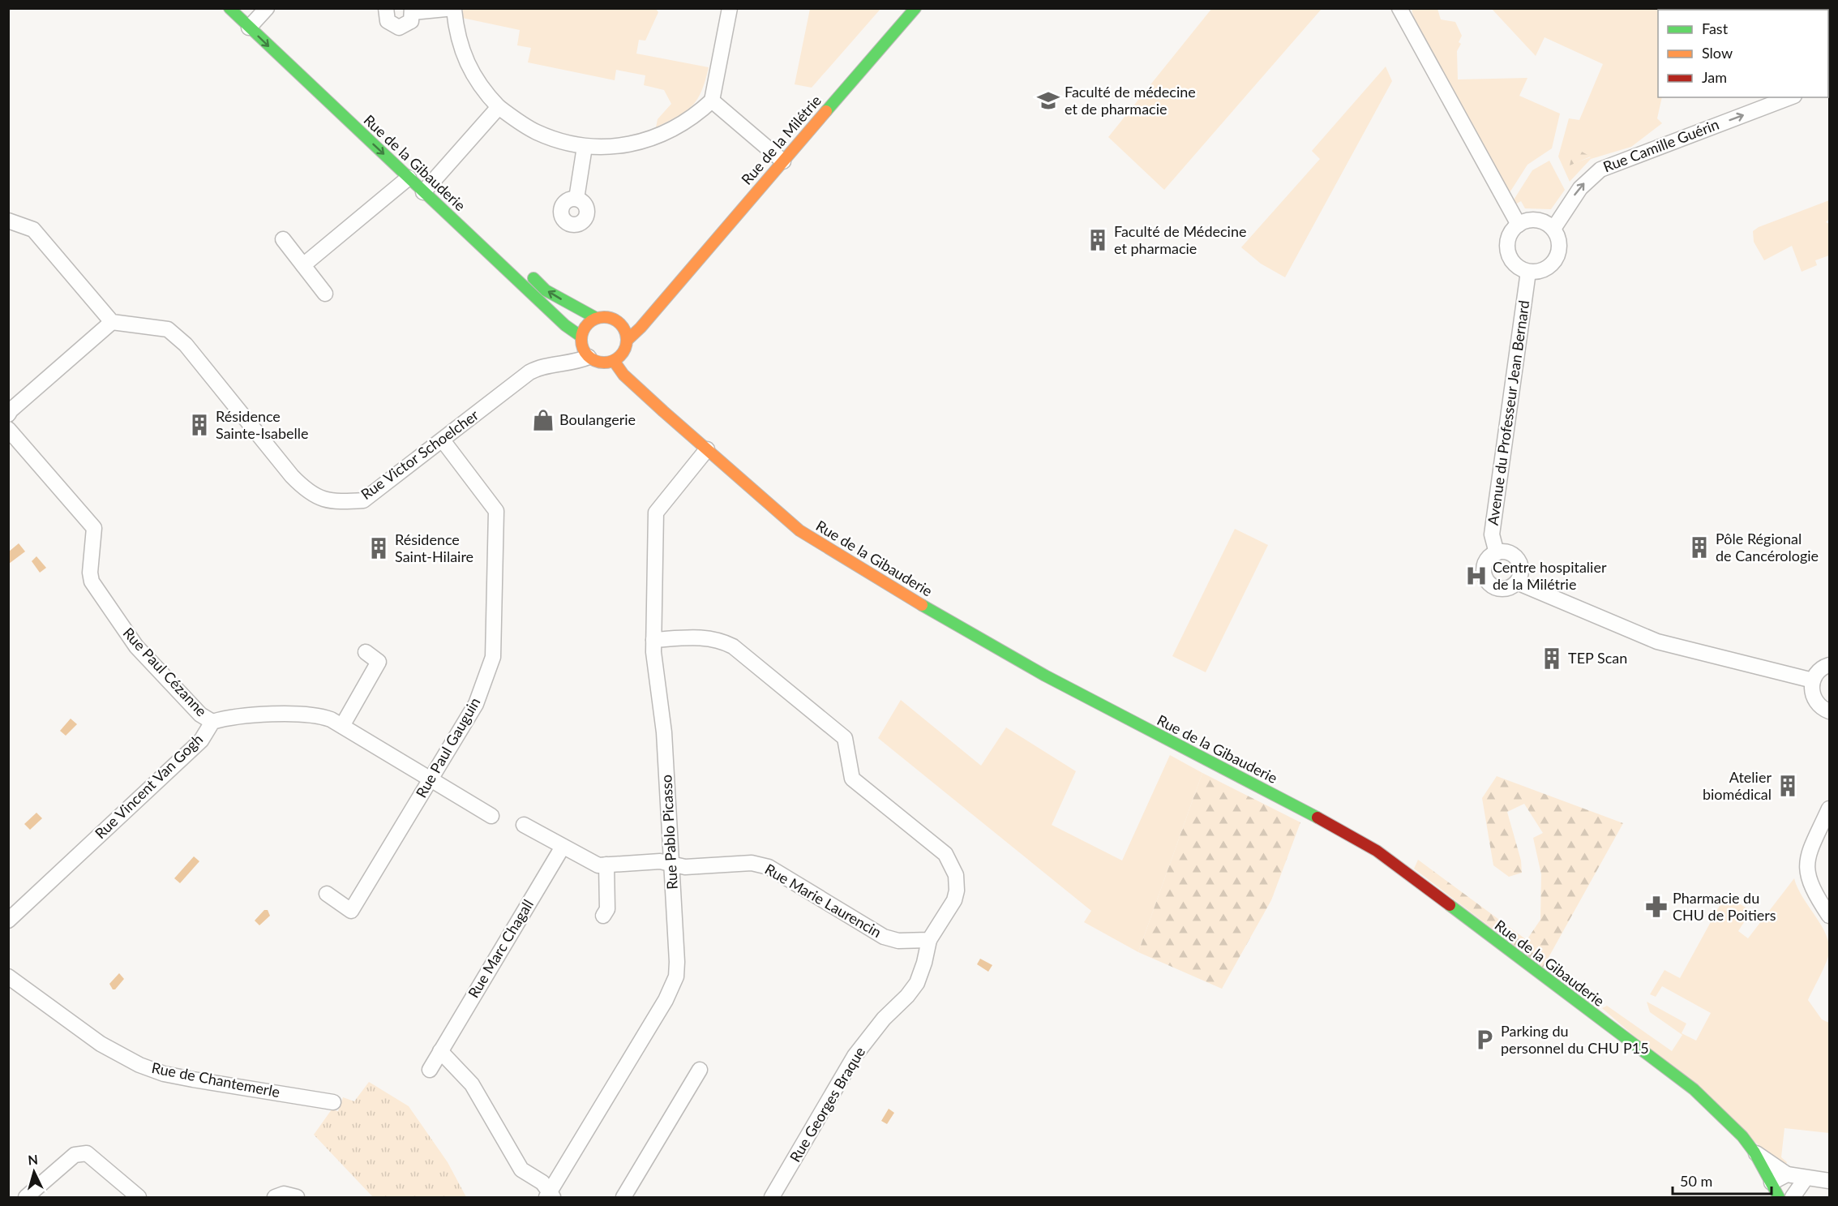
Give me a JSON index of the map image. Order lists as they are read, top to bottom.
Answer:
{
  "streets": {
    "street": [
      "Rue de la Milétrie",
      "Rue Camille Guérin",
      "Rue de la Gibauderie",
      "Avenue du Professeur Jean Bernard",
      "Rue Victor Schoelcher",
      "Rue Paul Cézanne",
      "Rue Paul Gauguin",
      "Rue Vincent Van Gogh",
      "Rue Pablo Picasso",
      "Rue Marie Laurencin",
      "Rue Marc Chagall",
      "Rue de Chantemerle",
      "Rue Georges Braque"
    ]
  },
  "crossings": [
    ["Rue de la Milétrie", "Rue de la Gibauderie"],
    ["Rue de la Milétrie", "Rue Victor Schoelcher"],
    ["Rue Camille Guérin", "Avenue du Professeur Jean Bernard"],
    ["Rue de la Gibauderie", "Rue Victor Schoelcher"],
    ["Rue de la Gibauderie", "Rue Pablo Picasso"],
    ["Rue Victor Schoelcher", "Rue Paul Gauguin"],
    ["Rue Paul Cézanne", "Rue Vincent Van Gogh"],
    ["Rue Paul Gauguin", "Rue Vincent Van Gogh"],
    ["Rue Pablo Picasso", "Rue Marie Laurencin"],
    ["Rue Marie Laurencin", "Rue Georges Braque"]
  ],
  "one_way": ["Rue Camille Guérin"],
  "places": {
    "school or university": ["Faculté de médecine et de pharmacie"],
    "building": [
      "Faculté de Médecine et pharmacie",
      "Résidence Sainte-Isabelle",
      "Pôle Régional de Cancérologie",
      "Résidence Saint-Hilaire",
      "TEP Scan",
      "Atelier biomédical"
    ],
    "shop": ["Boulangerie"],
    "hospital": ["Centre hospitalier de la Milétrie"],
    "pharmacy": ["Pharmacie du CHU de Poitiers"],
    "parking": ["Parking du personnel du CHU P15"]
  },
  "legend": ["Fast", "Slow", "Jam"],
  "scale_bar": "50 m",
  "north": "top"
}
